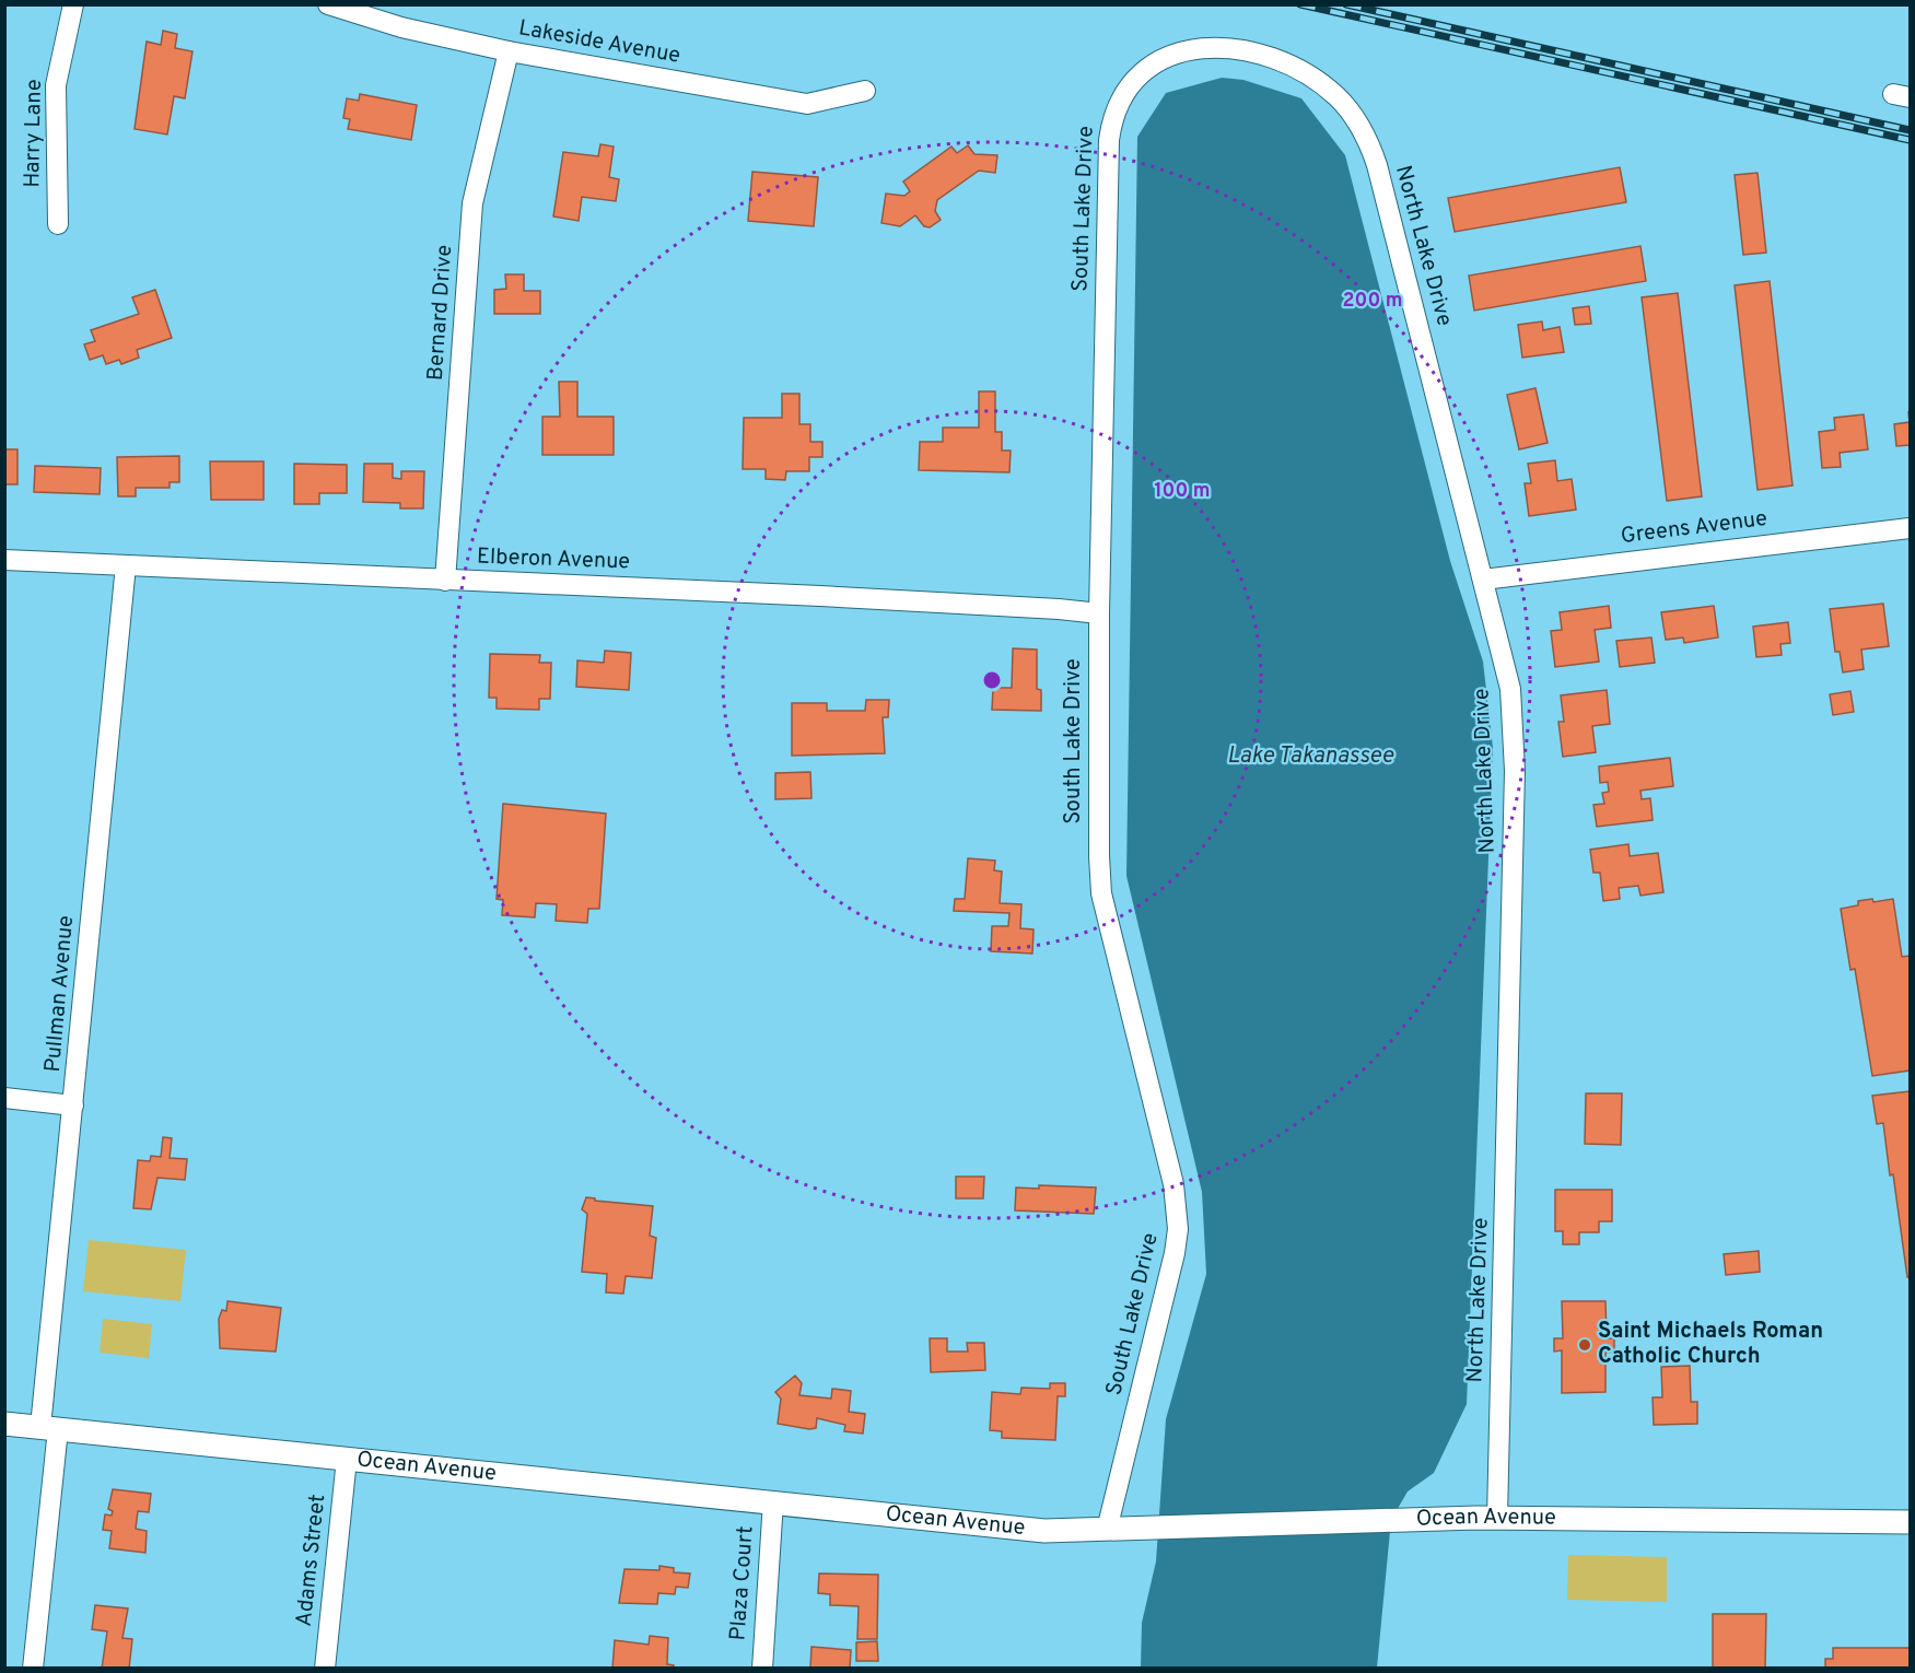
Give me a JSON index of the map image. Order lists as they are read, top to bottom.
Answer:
{
  "streets": {
    "street": [
      "Lakeside Avenue",
      "Harry Lane",
      "South Lake Drive",
      "North Lake Drive",
      "Bernard Drive",
      "Greens Avenue",
      "Elberon Avenue",
      "Pullman Avenue",
      "Ocean Avenue",
      "Adams Street",
      "Plaza Court"
    ]
  },
  "crossings": [
    ["Lakeside Avenue", "Bernard Drive"],
    ["South Lake Drive", "North Lake Drive"],
    ["South Lake Drive", "Elberon Avenue"],
    ["South Lake Drive", "Ocean Avenue"],
    ["North Lake Drive", "Greens Avenue"],
    ["North Lake Drive", "Ocean Avenue"],
    ["Bernard Drive", "Elberon Avenue"],
    ["Elberon Avenue", "Pullman Avenue"],
    ["Pullman Avenue", "Ocean Avenue"],
    ["Ocean Avenue", "Adams Street"],
    ["Ocean Avenue", "Plaza Court"]
  ],
  "water": ["Lake Takanassee"],
  "places": ["Saint Michaels Roman Catholic Church"],
  "rings": ["200 m", "100 m"]
}
